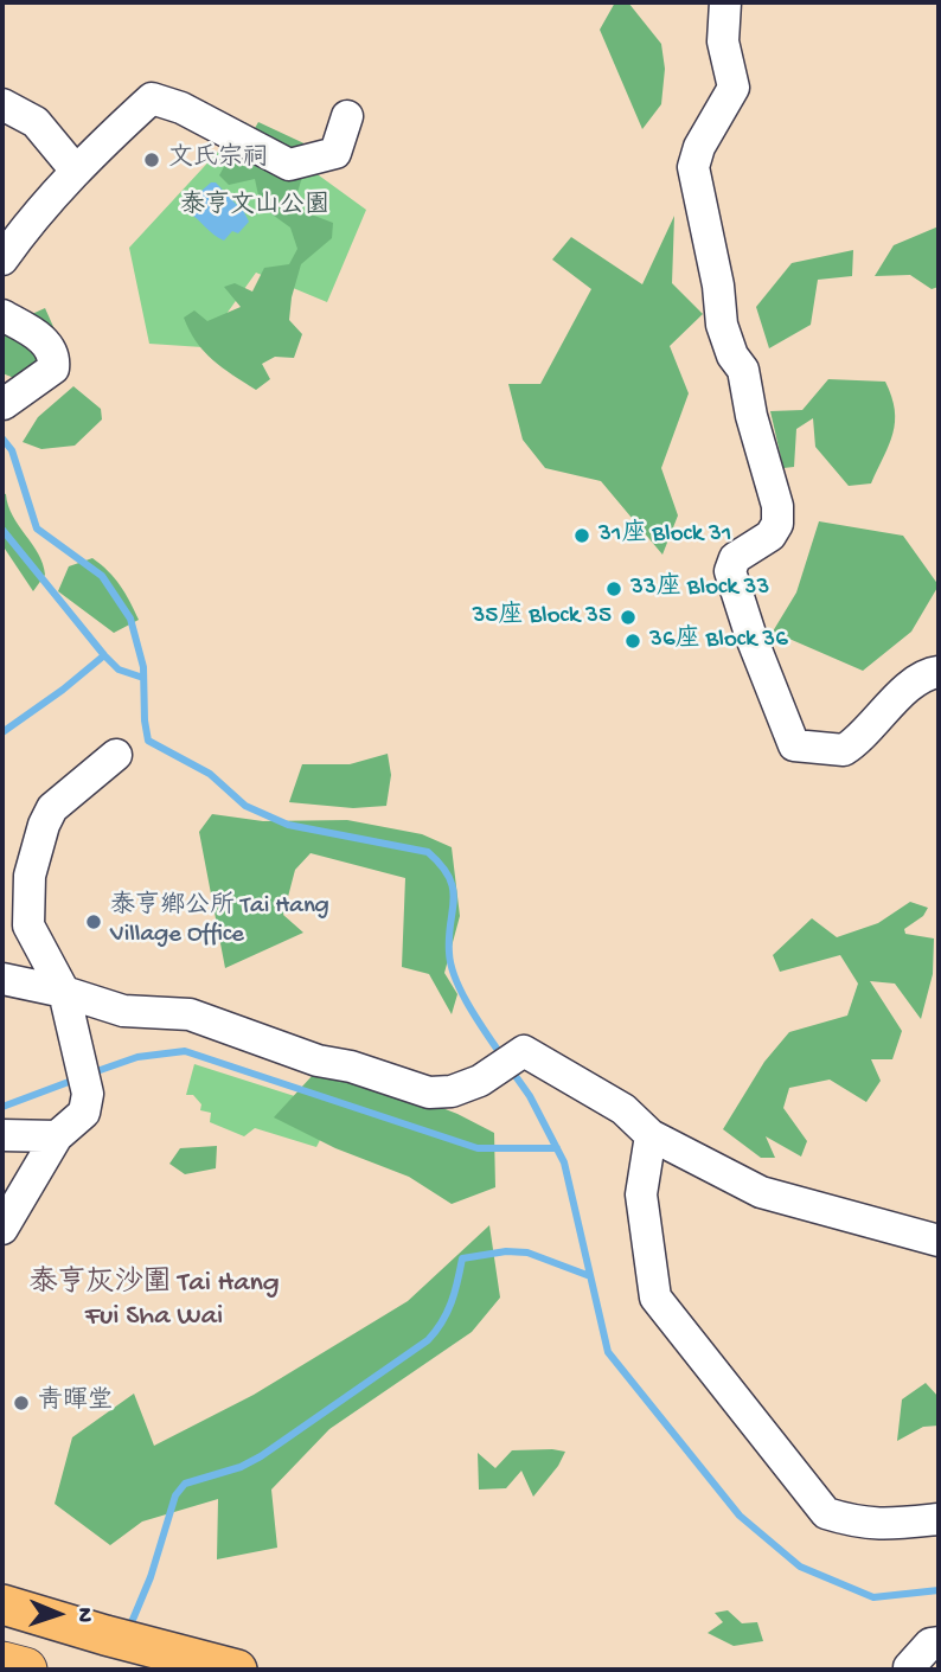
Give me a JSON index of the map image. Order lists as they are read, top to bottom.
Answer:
{
  "districts": ["泰亨灰沙圍 Tai Hang Fui Sha Wai"],
  "parks": ["泰亨文山公園"],
  "places": [
    "文氏宗祠",
    "31座 Block 31",
    "33座 Block 33",
    "35座 Block 35",
    "36座 Block 36",
    "泰亨鄉公所 Tai Hang Village Office",
    "青暉堂"
  ],
  "north": "right"
}
